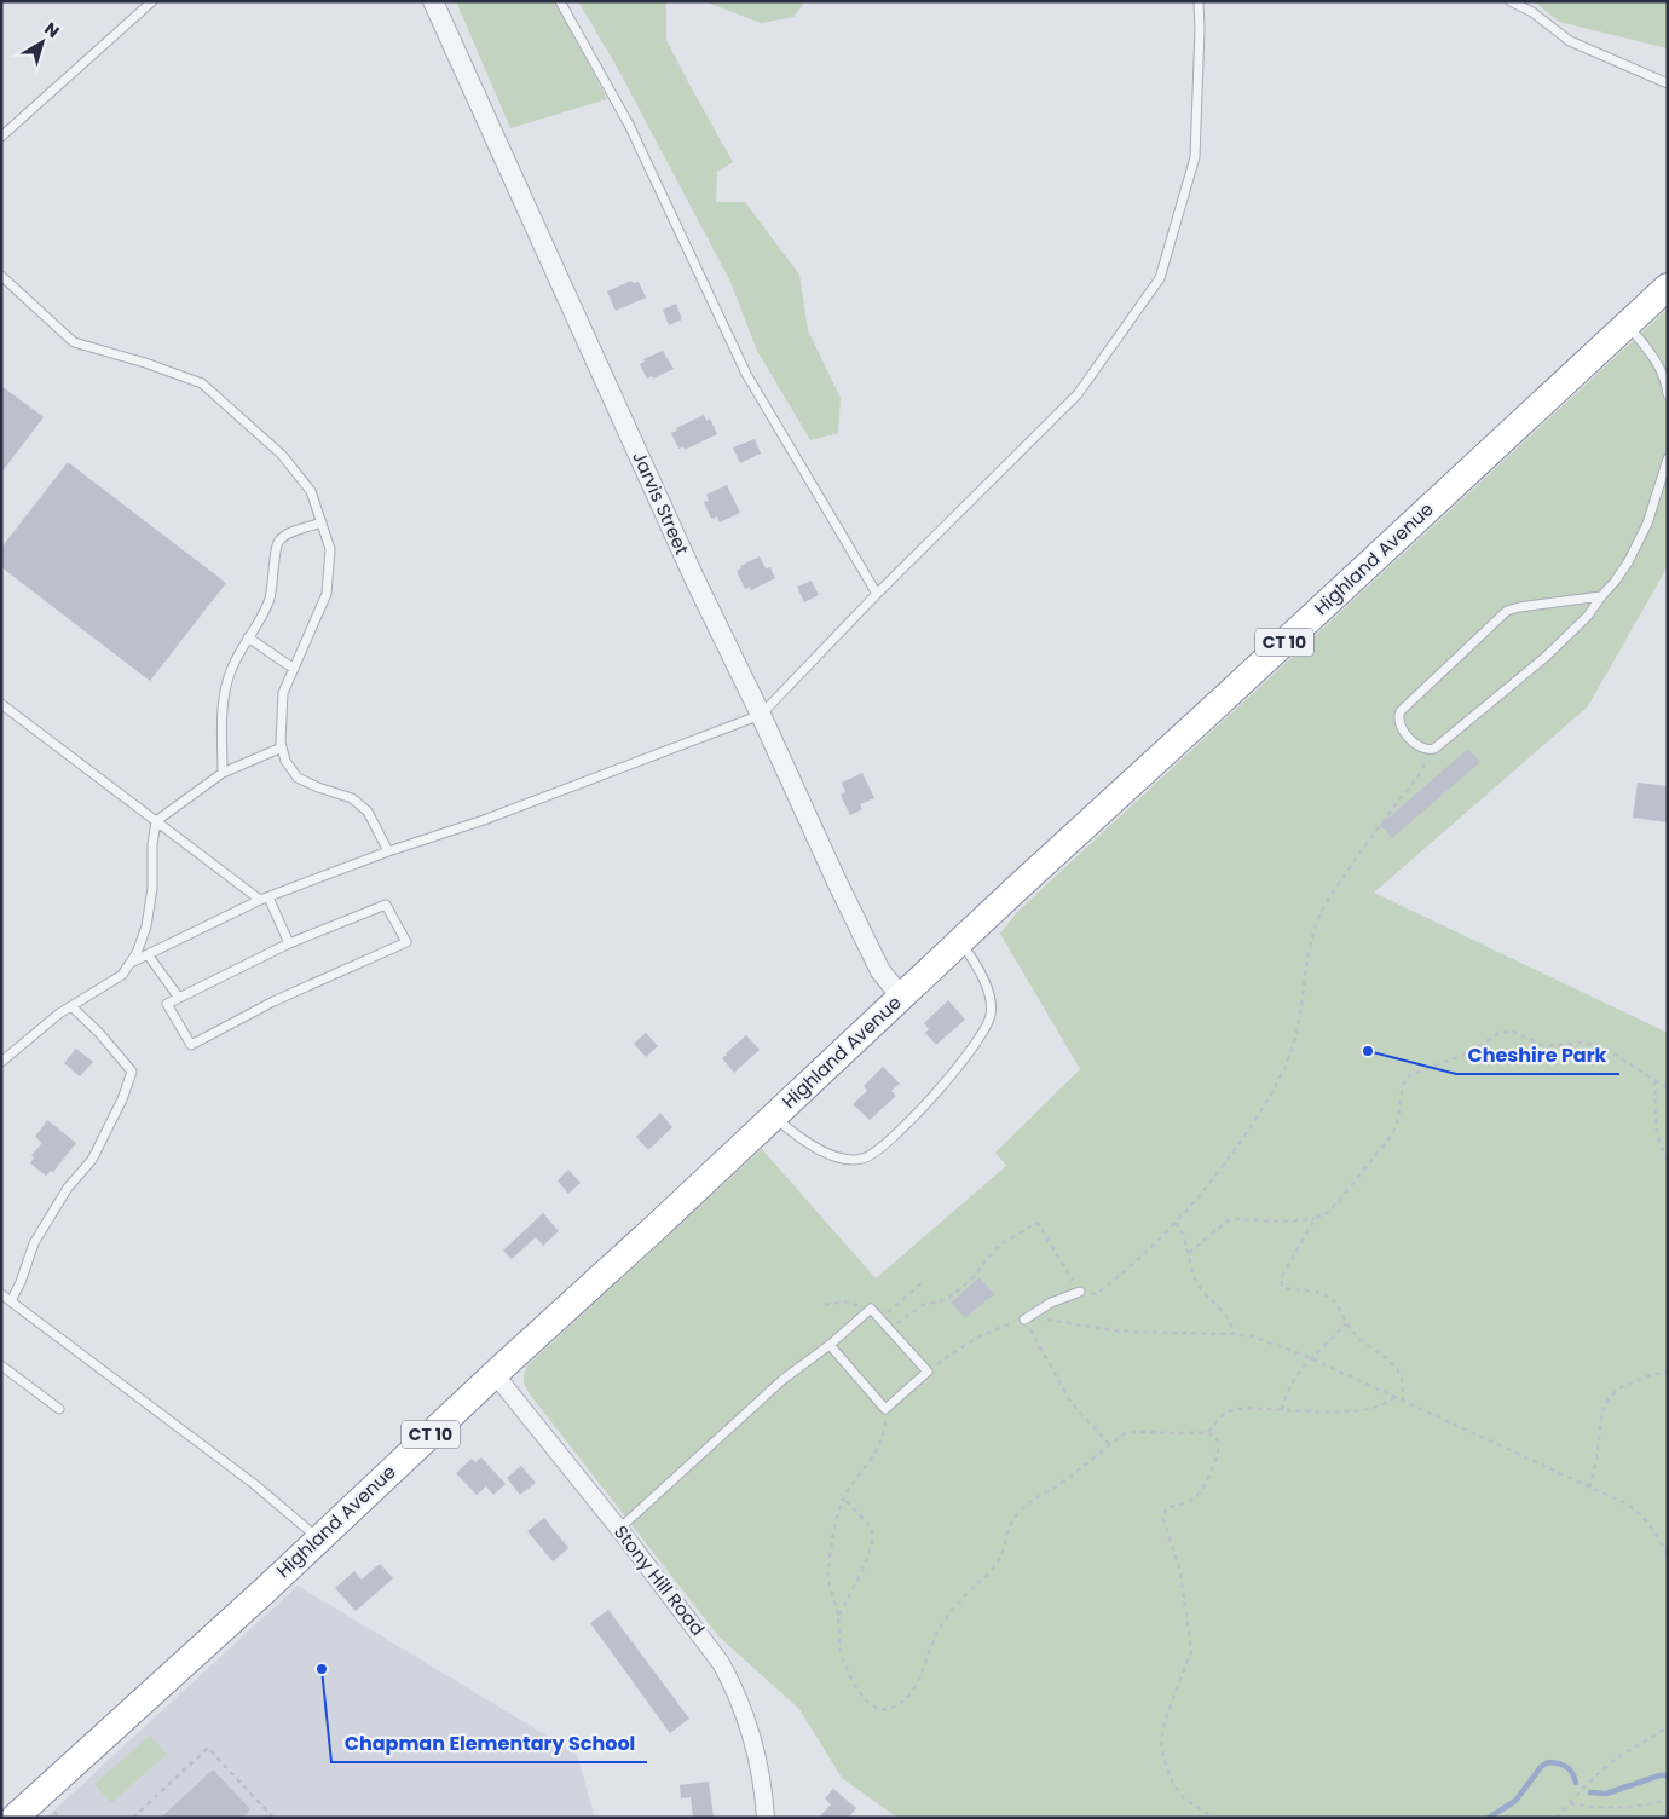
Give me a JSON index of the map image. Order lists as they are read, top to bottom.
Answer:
{
  "streets": {
    "highway": ["Highland Avenue", "CT 10"],
    "street": ["Jarvis Street", "Stony Hill Road"]
  },
  "crossings": [
    ["Jarvis Street", "Highland Avenue"],
    ["Highland Avenue", "Stony Hill Road"]
  ],
  "places": ["Cheshire Park", "Chapman Elementary School"],
  "north": "top right"
}
